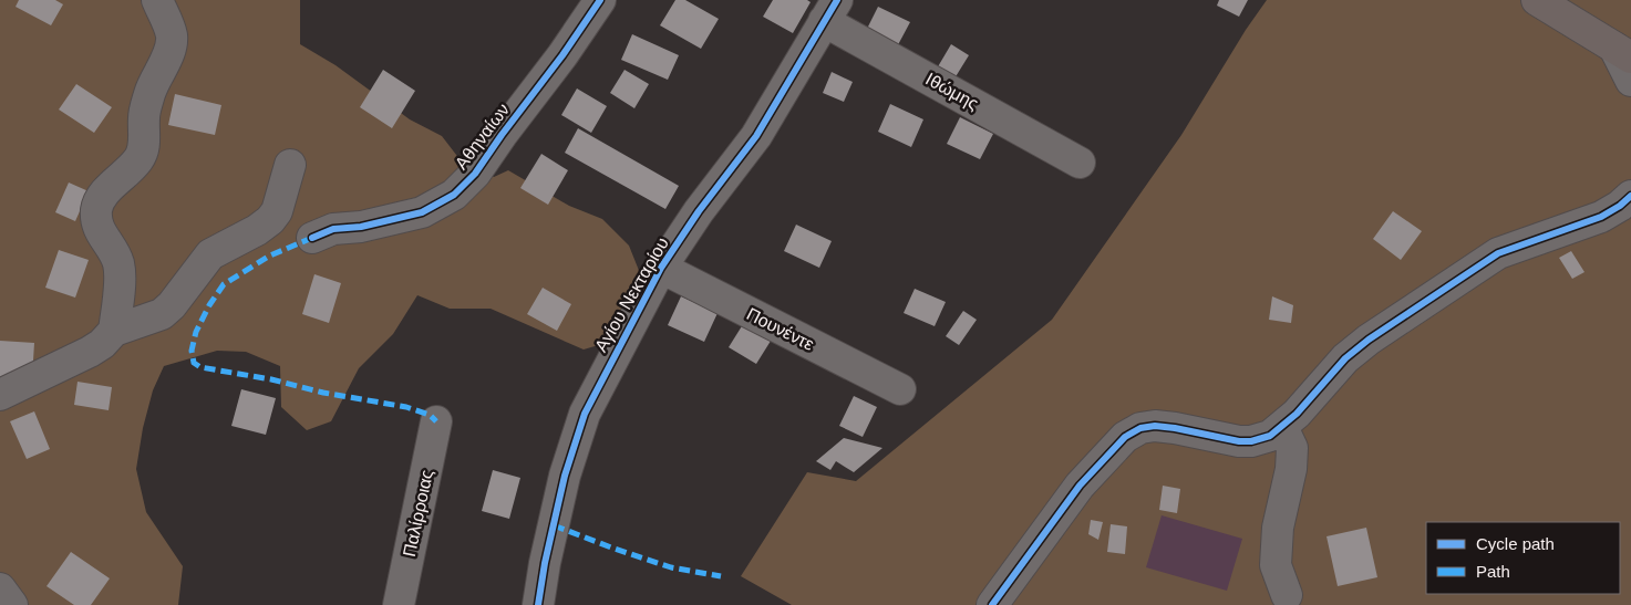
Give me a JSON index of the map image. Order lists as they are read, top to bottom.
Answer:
{
  "streets": {
    "street": [
      "Ιθώμης",
      "Αθηναίων",
      "Αγίου Νεκταρίου",
      "Πουνέντε",
      "Παλίρροιας"
    ]
  },
  "crossings": [
    ["Ιθώμης", "Αγίου Νεκταρίου"],
    ["Αγίου Νεκταρίου", "Πουνέντε"]
  ],
  "legend": ["Cycle path", "Path"]
}
